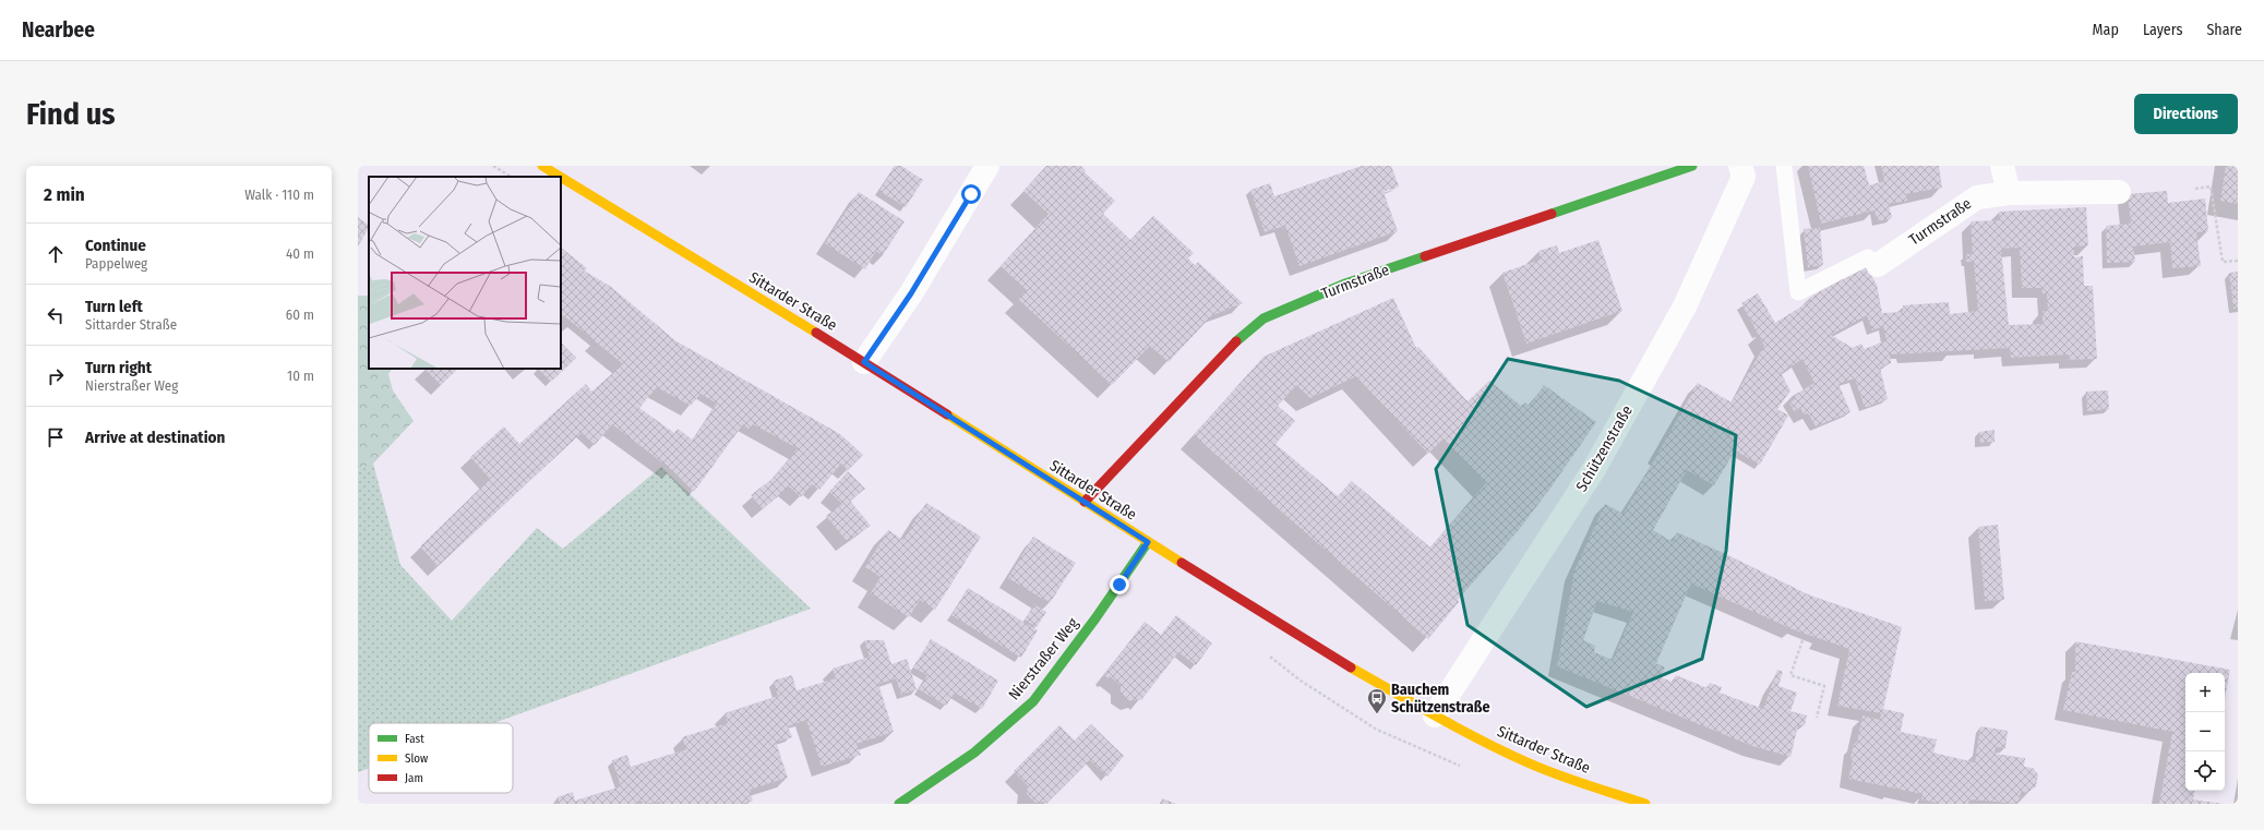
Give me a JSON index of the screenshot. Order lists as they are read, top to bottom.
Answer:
{
  "streets": {
    "main road": ["Turmstraße", "Sittarder Straße", "Nierstraßer Weg"],
    "street": ["Schützenstraße"]
  },
  "crossings": [
    ["Turmstraße", "Sittarder Straße"],
    ["Sittarder Straße", "Schützenstraße"],
    ["Sittarder Straße", "Nierstraßer Weg"]
  ],
  "places": {
    "bus stop": ["Bauchem Schützenstraße"]
  },
  "legend": ["Fast", "Slow", "Jam"],
  "page": {
    "header": "Nearbee",
    "nav": ["Map", "Layers", "Share"],
    "buttons": "Directions",
    "title": "Find us",
    "heading": ["2 min", "Walk · 110 m"],
    "list": [
      ["Continue", "Pappelweg", "40 m"],
      ["Turn left", "Sittarder Straße", "60 m"],
      ["Turn right", "Nierstraßer Weg", "10 m"],
      "Arrive at destination"
    ],
    "map_buttons": ["+", "−"]
  }
}
